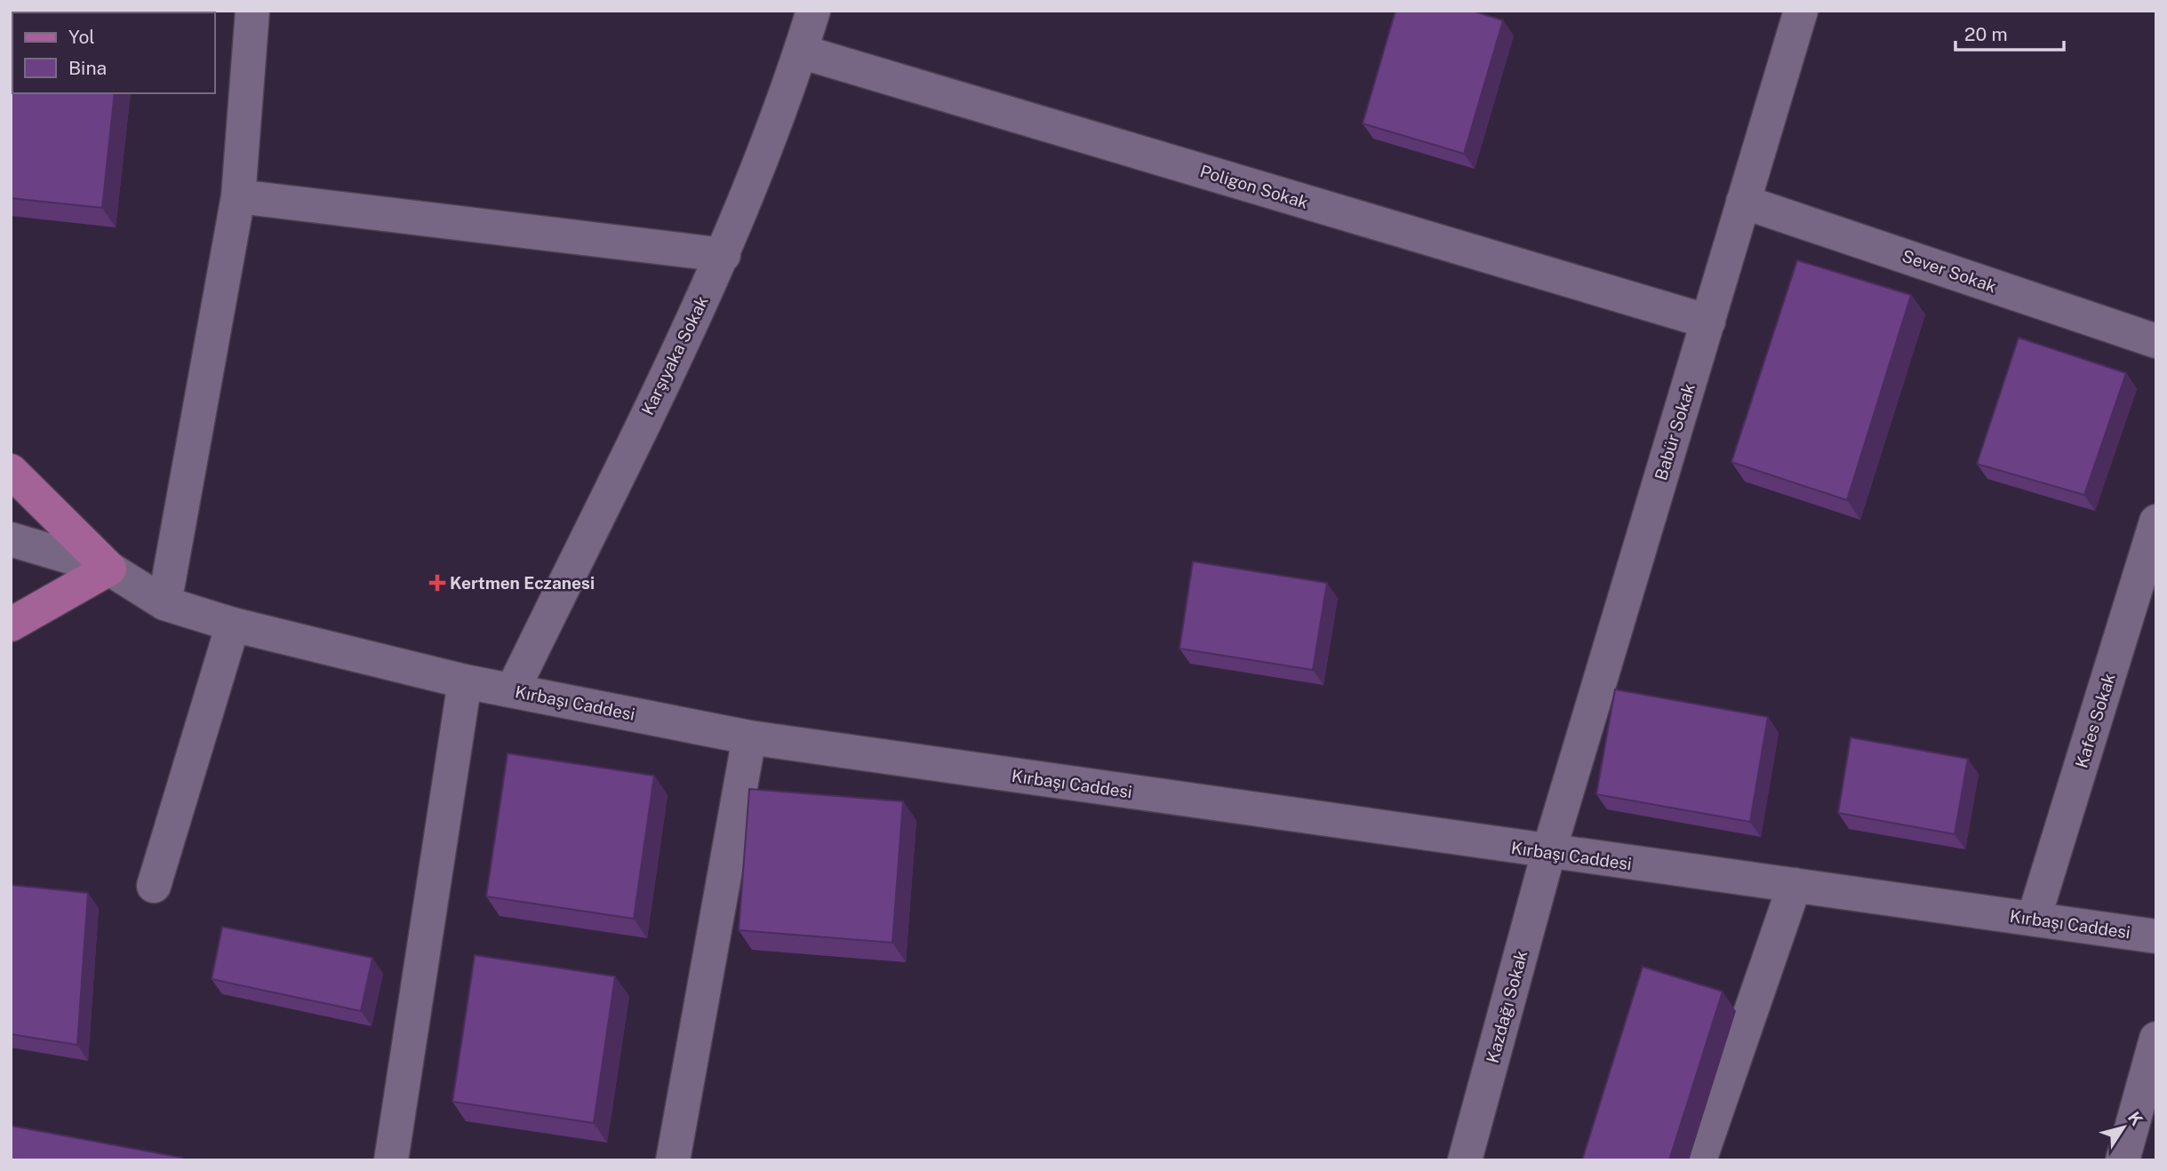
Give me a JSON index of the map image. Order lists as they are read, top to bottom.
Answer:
{
  "streets": {
    "street": [
      "Poligon Sokak",
      "Sever Sokak",
      "Karşıyaka Sokak",
      "Babür Sokak",
      "Kırbaşı Caddesi",
      "Kafes Sokak",
      "Kazdağı Sokak"
    ]
  },
  "crossings": [
    ["Poligon Sokak", "Karşıyaka Sokak"],
    ["Poligon Sokak", "Babür Sokak"],
    ["Sever Sokak", "Babür Sokak"],
    ["Karşıyaka Sokak", "Kırbaşı Caddesi"],
    ["Babür Sokak", "Kırbaşı Caddesi"],
    ["Babür Sokak", "Kazdağı Sokak"],
    ["Kırbaşı Caddesi", "Kafes Sokak"],
    ["Kırbaşı Caddesi", "Kazdağı Sokak"]
  ],
  "places": {
    "health": ["Kertmen Eczanesi"]
  },
  "legend": ["Yol", "Bina"],
  "scale_bar": "20 m",
  "north": "top right"
}
